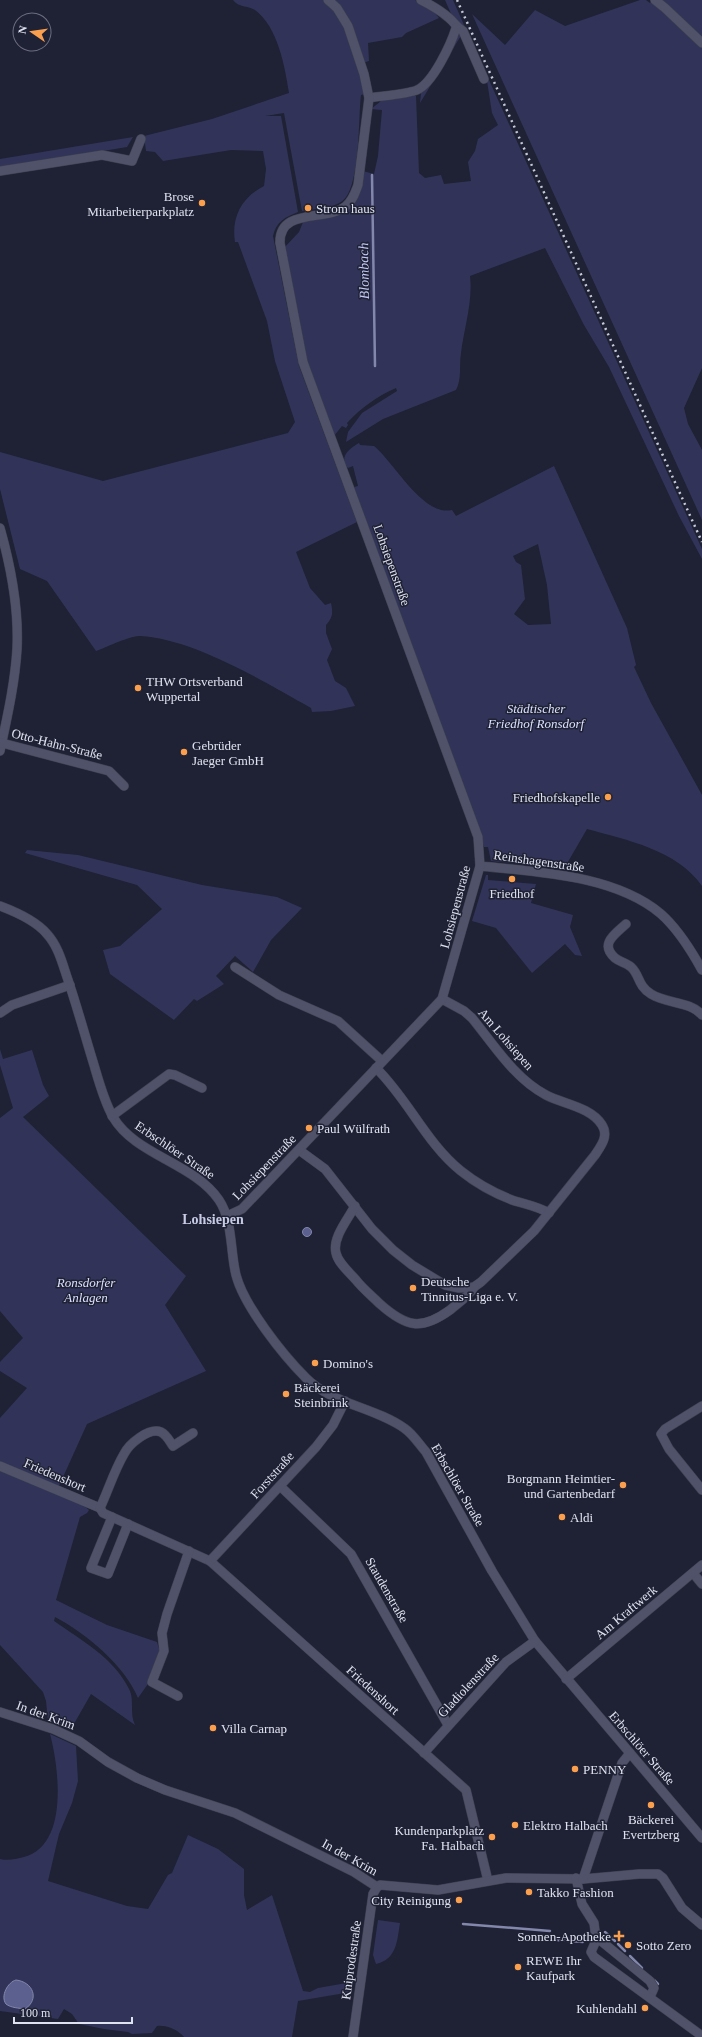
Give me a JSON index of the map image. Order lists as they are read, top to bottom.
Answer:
{
  "streets": {
    "street": [
      "Lohsiepenstraße",
      "Otto-Hahn-Straße",
      "Reinshagenstraße",
      "Am Lohsiepen",
      "Erbschlöer Straße",
      "Friedenshort",
      "Forststraße",
      "Staudenstraße",
      "Am Kraftwerk",
      "Gladiolenstraße",
      "In der Krim",
      "Kniprodestraße"
    ]
  },
  "crossings": [
    ["Lohsiepenstraße", "Reinshagenstraße"],
    ["Lohsiepenstraße", "Am Lohsiepen"],
    ["Lohsiepenstraße", "Erbschlöer Straße"],
    ["Erbschlöer Straße", "Forststraße"],
    ["Erbschlöer Straße", "Am Kraftwerk"],
    ["Erbschlöer Straße", "Gladiolenstraße"],
    ["Friedenshort", "Forststraße"],
    ["Friedenshort", "Gladiolenstraße"],
    ["Friedenshort", "In der Krim"],
    ["Forststraße", "Staudenstraße"],
    ["Staudenstraße", "Gladiolenstraße"],
    ["In der Krim", "Kniprodestraße"]
  ],
  "districts": ["Lohsiepen"],
  "water": ["Blombach"],
  "parks": ["Städtischer Friedhof Ronsdorf", "Ronsdorfer Anlagen"],
  "places": {
    "other": [
      "Brose Mitarbeiterparkplatz",
      "Strom haus",
      "THW Ortsverband Wuppertal",
      "Gebrüder Jaeger GmbH",
      "Friedhofskapelle",
      "Friedhof",
      "Paul Wülfrath",
      "Deutsche Tinnitus-Liga e. V.",
      "Domino's",
      "Bäckerei Steinbrink",
      "Borgmann Heimtier- und Gartenbedarf",
      "Aldi",
      "Villa Carnap",
      "PENNY",
      "Bäckerei Evertzberg",
      "Elektro Halbach",
      "Kundenparkplatz Fa. Halbach",
      "Takko Fashion",
      "City Reinigung",
      "Sotto Zero",
      "REWE Ihr Kaufpark",
      "Kuhlendahl"
    ],
    "health": ["Sonnen-Apotheke"]
  },
  "scale_bar": "100 m",
  "north": "left"
}
